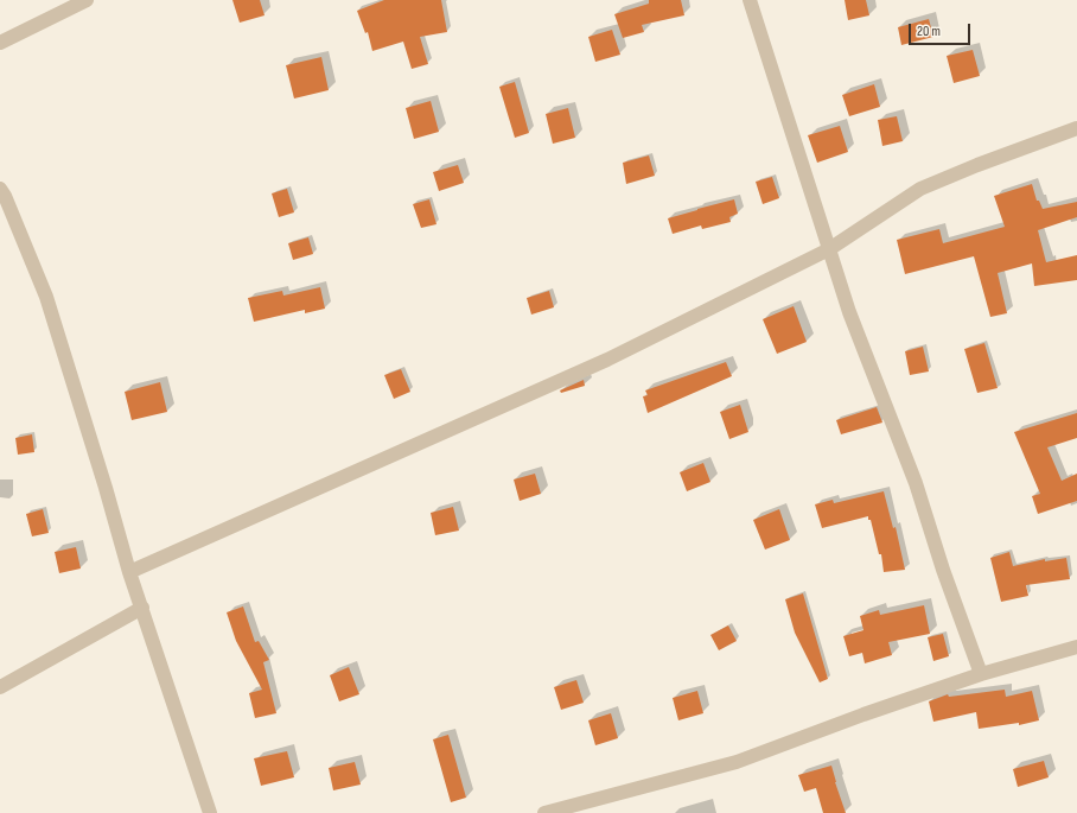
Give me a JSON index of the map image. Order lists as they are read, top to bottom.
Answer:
{
  "scale_bar": "20 m"
}
